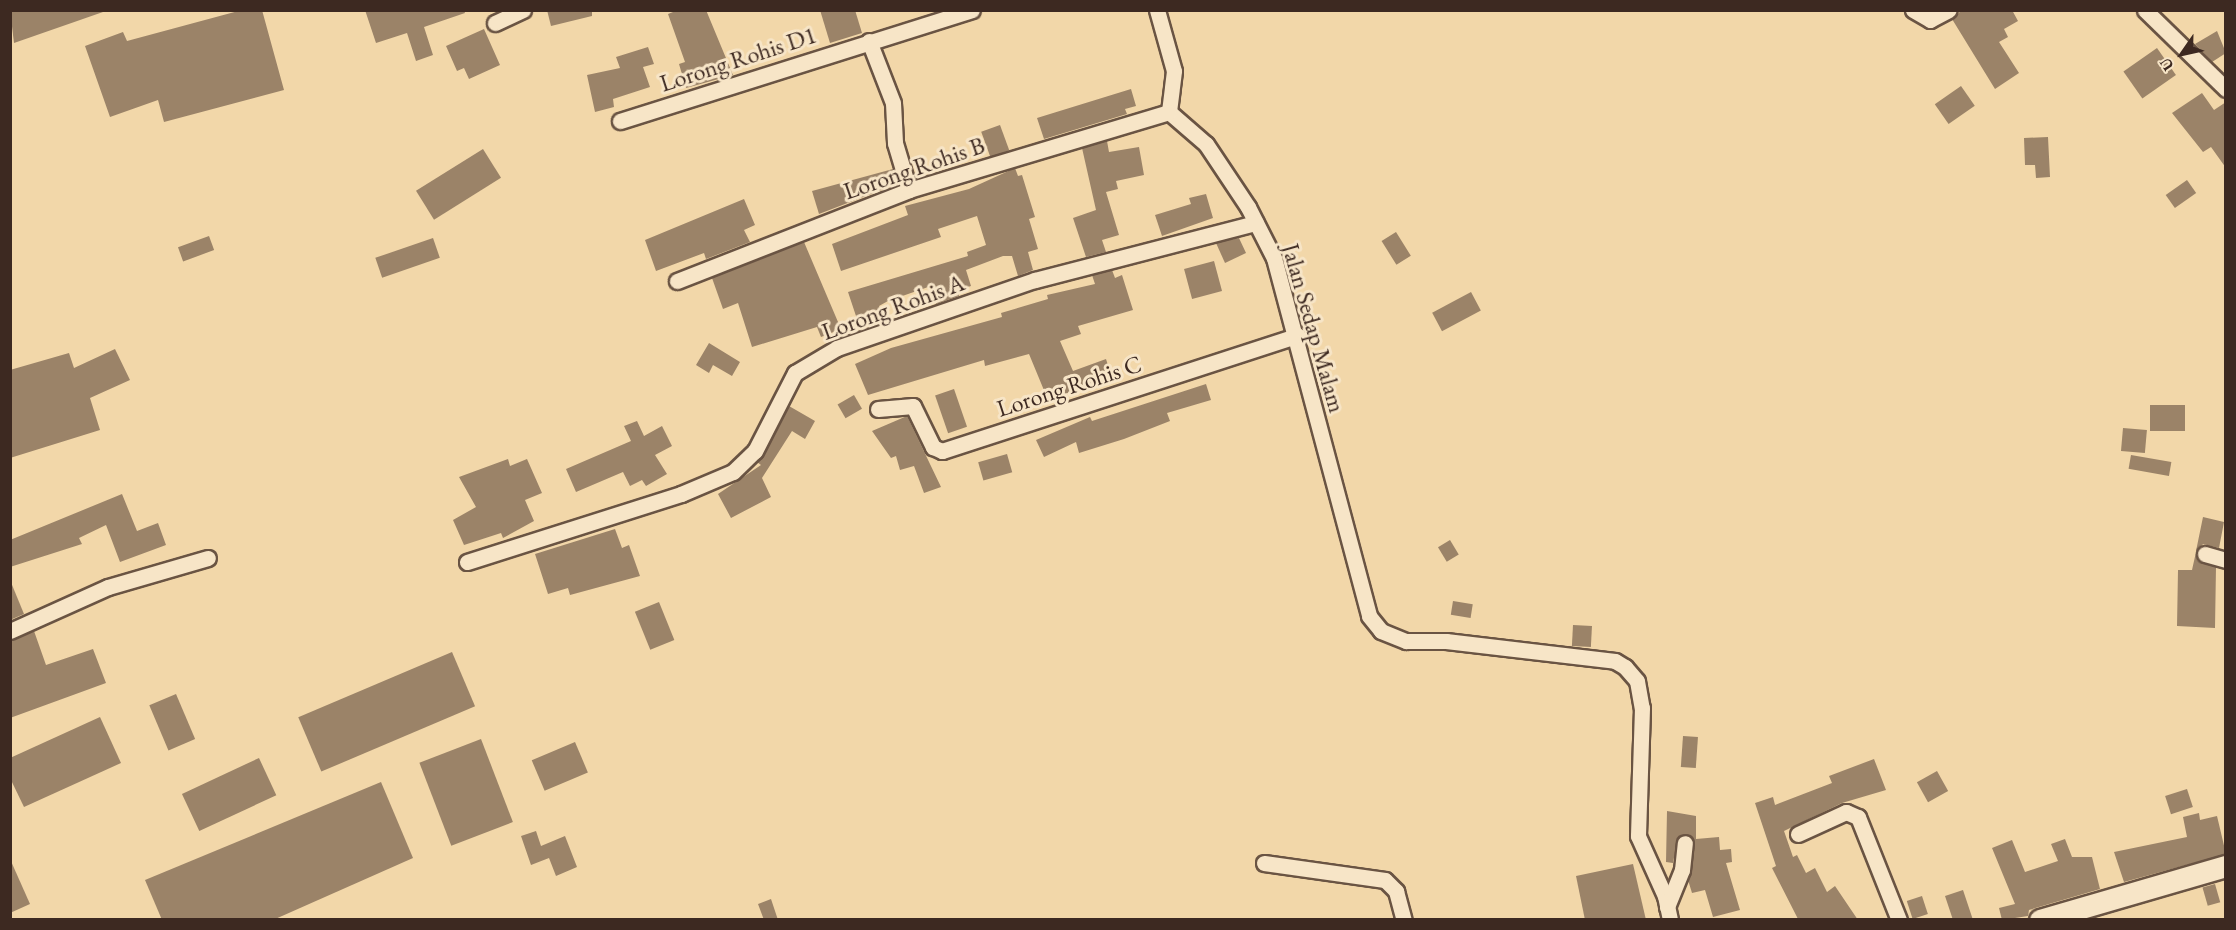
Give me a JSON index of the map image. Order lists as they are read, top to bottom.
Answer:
{
  "streets": {
    "street": [
      "Lorong Rohis D1",
      "Lorong Rohis B",
      "Lorong Rohis A",
      "Jalan Sedap Malam",
      "Lorong Rohis C"
    ]
  },
  "crossings": [
    ["Lorong Rohis B", "Jalan Sedap Malam"],
    ["Lorong Rohis A", "Jalan Sedap Malam"],
    ["Jalan Sedap Malam", "Lorong Rohis C"]
  ],
  "north": "bottom left"
}
